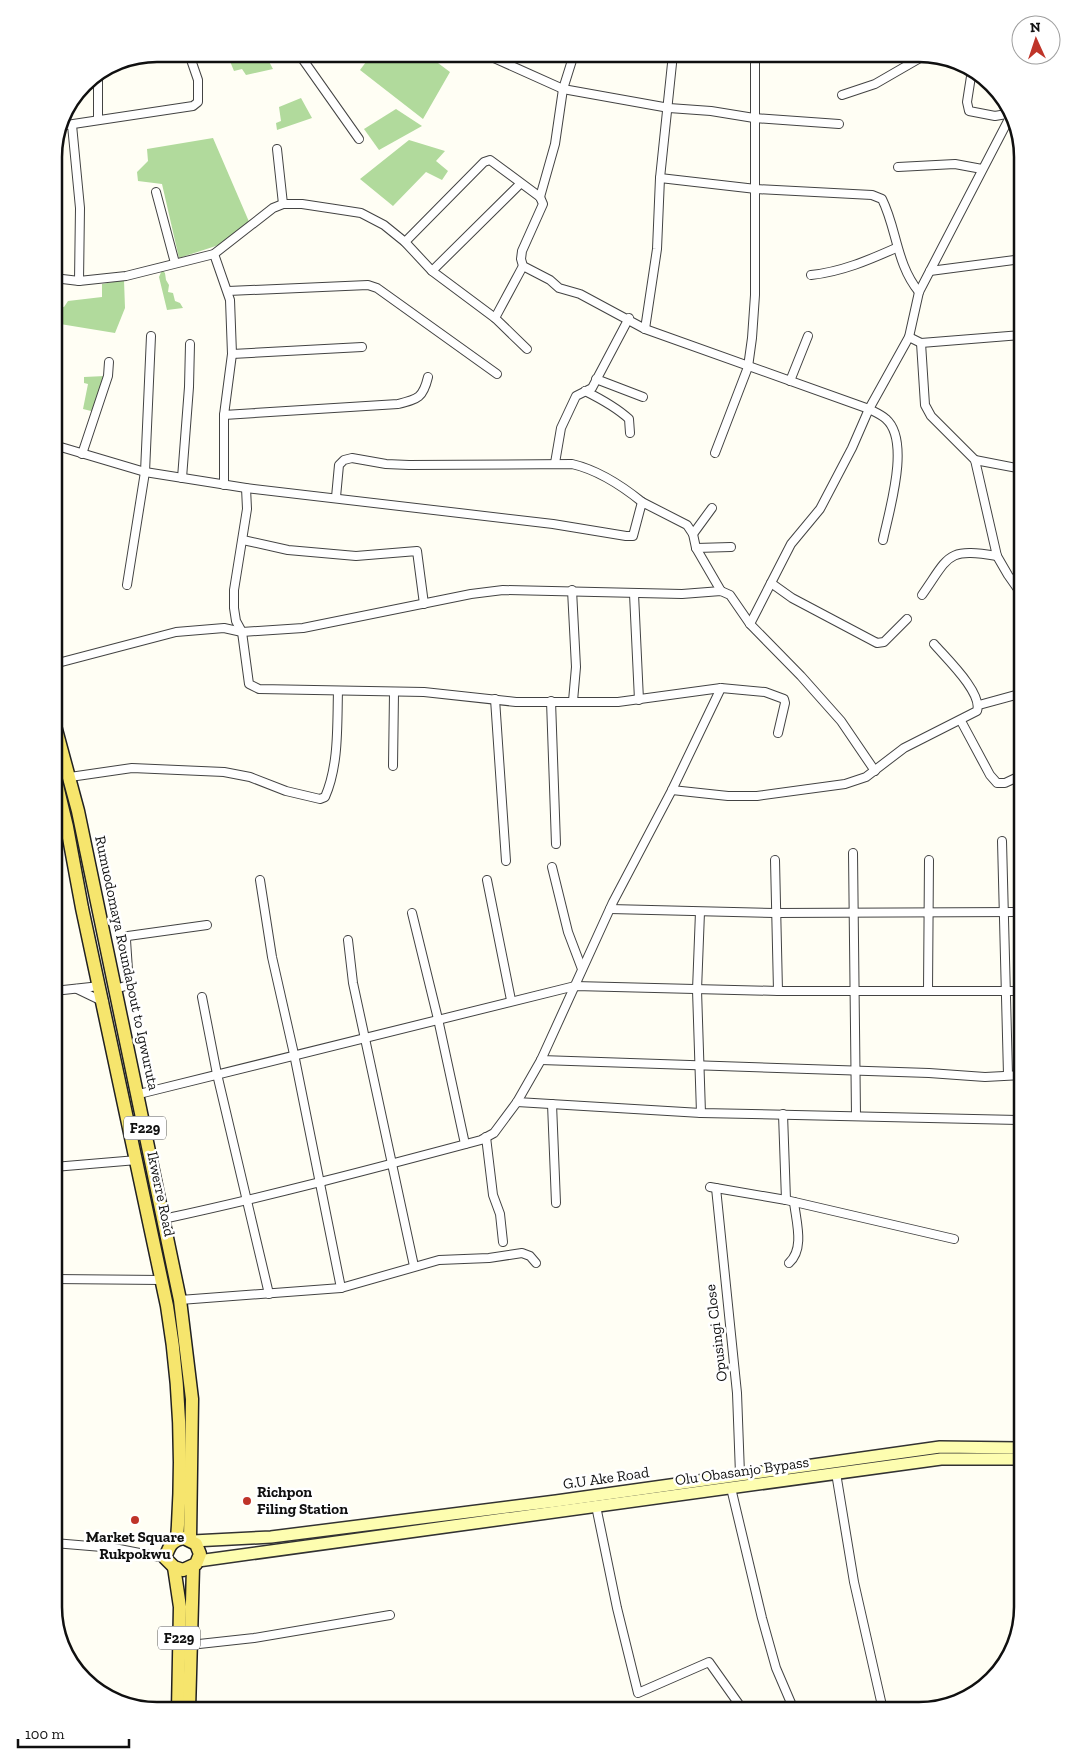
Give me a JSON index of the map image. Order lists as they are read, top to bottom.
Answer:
{
  "streets": {
    "main road": [
      "Rumuodomaya Roundabout to Igwuruta",
      "F229",
      "Ikwerre Road",
      "Olu Obasanjo Bypass",
      "G.U Ake Road"
    ],
    "street": ["Opusingi Close"]
  },
  "crossings": [
    ["Rumuodomaya Roundabout to Igwuruta", "F229"],
    ["Rumuodomaya Roundabout to Igwuruta", "Ikwerre Road"],
    ["Rumuodomaya Roundabout to Igwuruta", "Olu Obasanjo Bypass"],
    ["Rumuodomaya Roundabout to Igwuruta", "G.U Ake Road"],
    ["F229", "Ikwerre Road"],
    ["F229", "Olu Obasanjo Bypass"],
    ["F229", "G.U Ake Road"],
    ["Ikwerre Road", "Olu Obasanjo Bypass"],
    ["Ikwerre Road", "G.U Ake Road"],
    ["Opusingi Close", "G.U Ake Road"],
    ["Olu Obasanjo Bypass", "G.U Ake Road"]
  ],
  "places": ["Richpon Filing Station", "Market Square Rukpokwu"],
  "scale_bar": "100 m",
  "north": "top"
}
